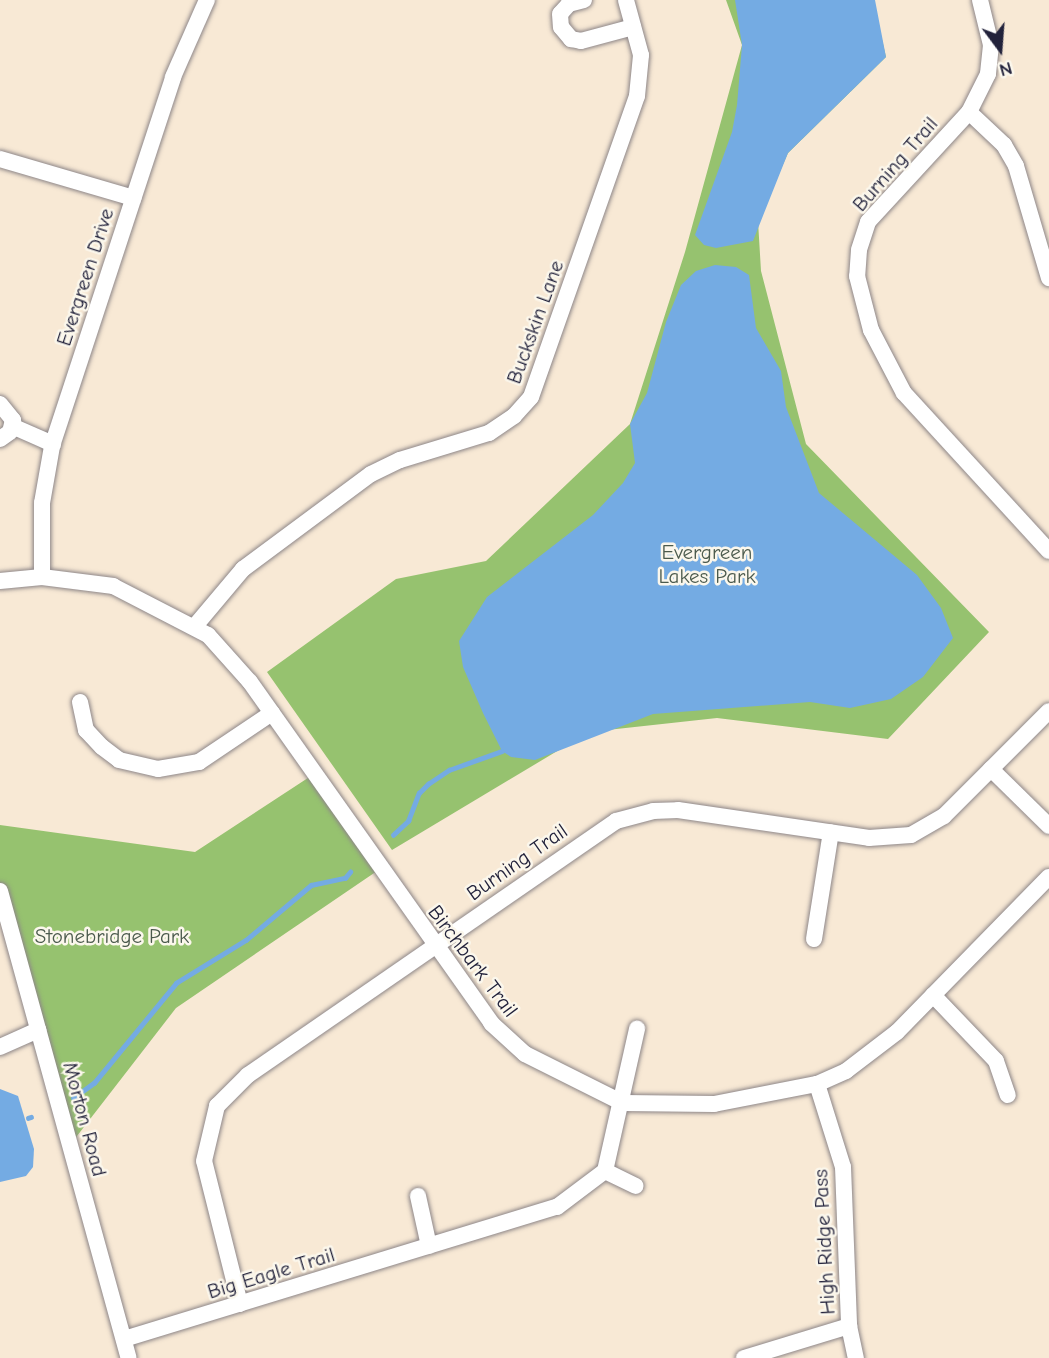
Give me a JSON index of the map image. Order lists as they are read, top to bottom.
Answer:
{
  "streets": {
    "street": [
      "Burning Trail",
      "Evergreen Drive",
      "Buckskin Lane",
      "Birchbark Trail",
      "Morton Road",
      "High Ridge Pass",
      "Big Eagle Trail"
    ]
  },
  "crossings": [
    ["Burning Trail", "Birchbark Trail"],
    ["Burning Trail", "Big Eagle Trail"],
    ["Evergreen Drive", "Birchbark Trail"],
    ["Buckskin Lane", "Birchbark Trail"],
    ["Birchbark Trail", "High Ridge Pass"],
    ["Morton Road", "Big Eagle Trail"]
  ],
  "parks": ["Evergreen Lakes Park", "Stonebridge Park"],
  "north": "bottom"
}
